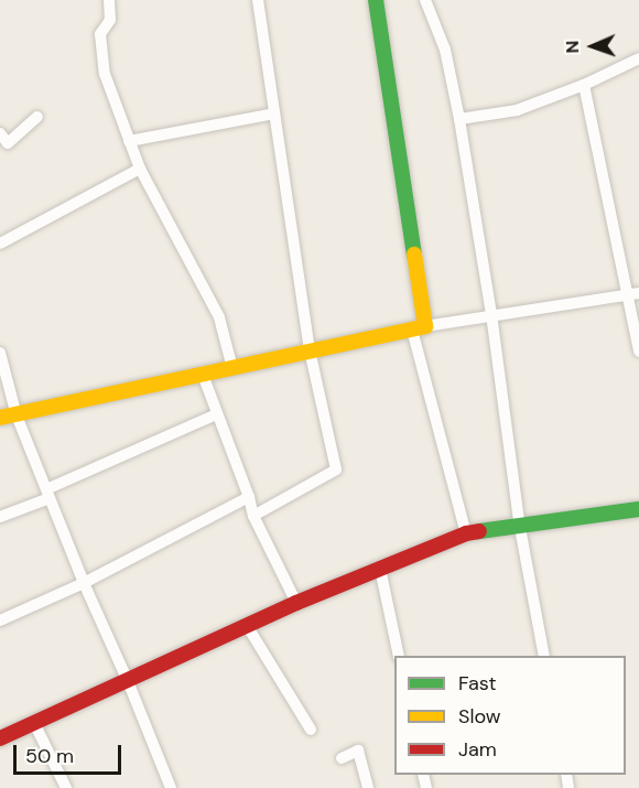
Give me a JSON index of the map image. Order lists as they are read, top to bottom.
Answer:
{
  "legend": ["Fast", "Slow", "Jam"],
  "scale_bar": "50 m",
  "north": "left"
}
